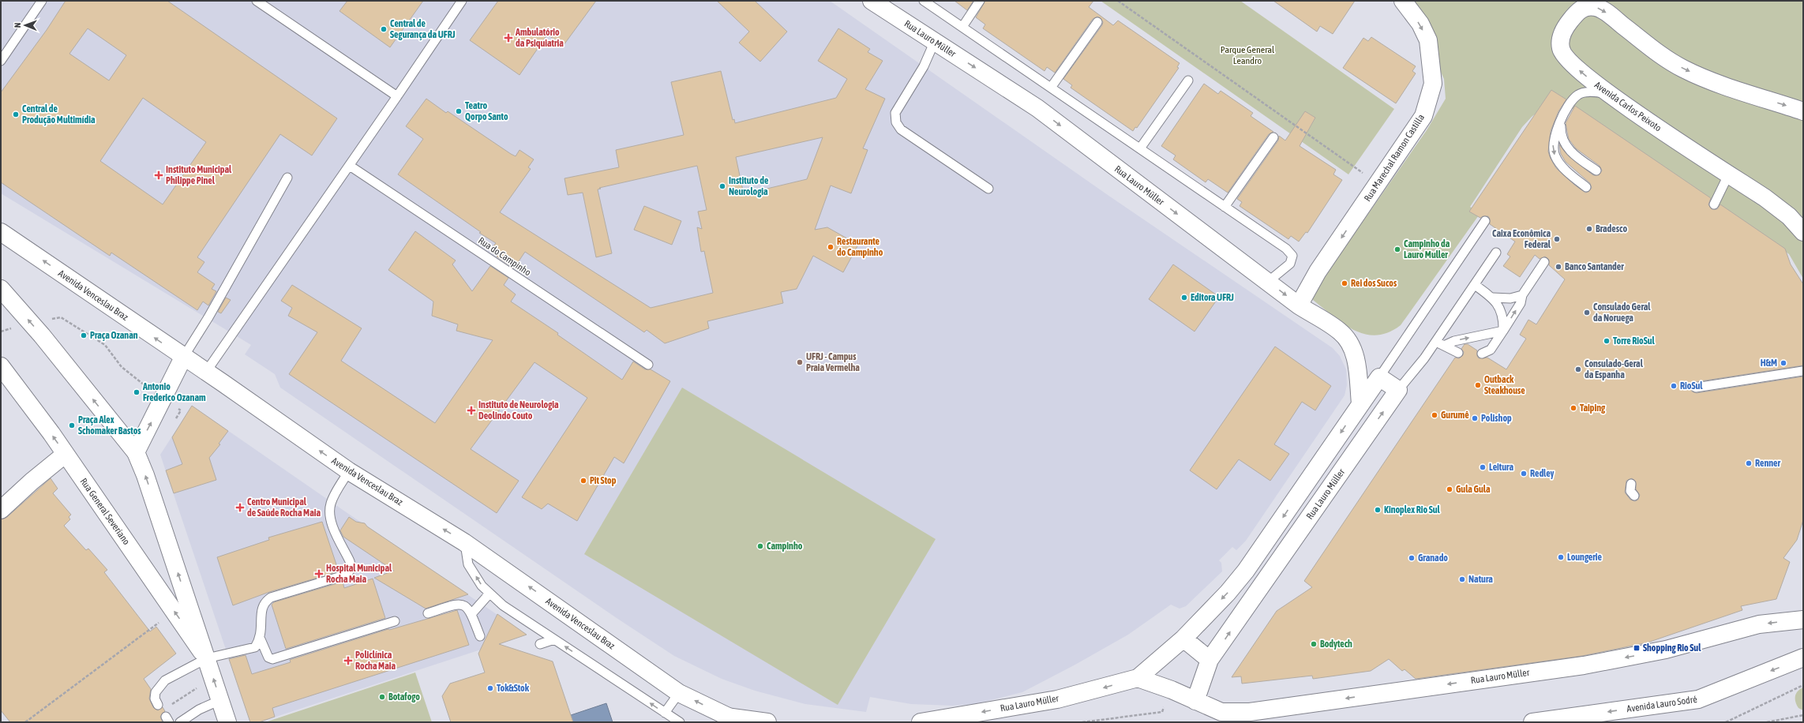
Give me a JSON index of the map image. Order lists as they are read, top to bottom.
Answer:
{
  "streets": {
    "main road": [
      "Rua Lauro Müller",
      "Avenida Carlos Peixoto",
      "Rua Marechal Ramon Castilla",
      "Avenida Venceslau Braz",
      "Rua General Severiano",
      "Avenida Lauro Sodré"
    ],
    "lane": ["Rua do Campinho"]
  },
  "crossings": [
    ["Rua Lauro Müller", "Rua Marechal Ramon Castilla"]
  ],
  "one_way": ["Rua Marechal Ramon Castilla", "Avenida Venceslau Braz", "Avenida Lauro Sodré"],
  "parks": ["Parque General Leandro"],
  "places": {
    "other": [
      "Central de Segurança da UFRJ",
      "Teatro Qorpo Santo",
      "Central de Produção Multimídia",
      "Instituto de Neurologia",
      "Bradesco",
      "Caixa Econômica Federal",
      "Restaurante do Campinho",
      "Campinho da Lauro Muller",
      "Banco Santander",
      "Rei dos Sucos",
      "Editora UFRJ",
      "Consulado Geral da Noruega",
      "Praça Ozanan",
      "Torre RioSul",
      "UFRJ - Campus Praia Vermelha",
      "H&M",
      "Consulado-Geral da Espanha",
      "Outback Steakhouse",
      "RioSul",
      "Antonio Frederico Ozanam",
      "Taiping",
      "Gurumê",
      "Polishop",
      "Praça Alex Schomaker Bastos",
      "Renner",
      "Leitura",
      "Redley",
      "Pit Stop",
      "Gula Gula",
      "Kinoplex Rio Sul",
      "Campinho",
      "Loungerie",
      "Granado",
      "Natura",
      "Bodytech",
      "Tok&Stok",
      "Botafogo"
    ],
    "health": [
      "Ambulatório da Psiquiatria",
      "Instituto Municipal Philippe Pinel",
      "Instituto de Neurologia Deolindo Couto",
      "Centro Municipal de Saúde Rocha Maia",
      "Hospital Municipal Rocha Maia",
      "Policlínica Rocha Maia"
    ],
    "transit": ["Shopping Rio Sul"]
  },
  "north": "left"
}
